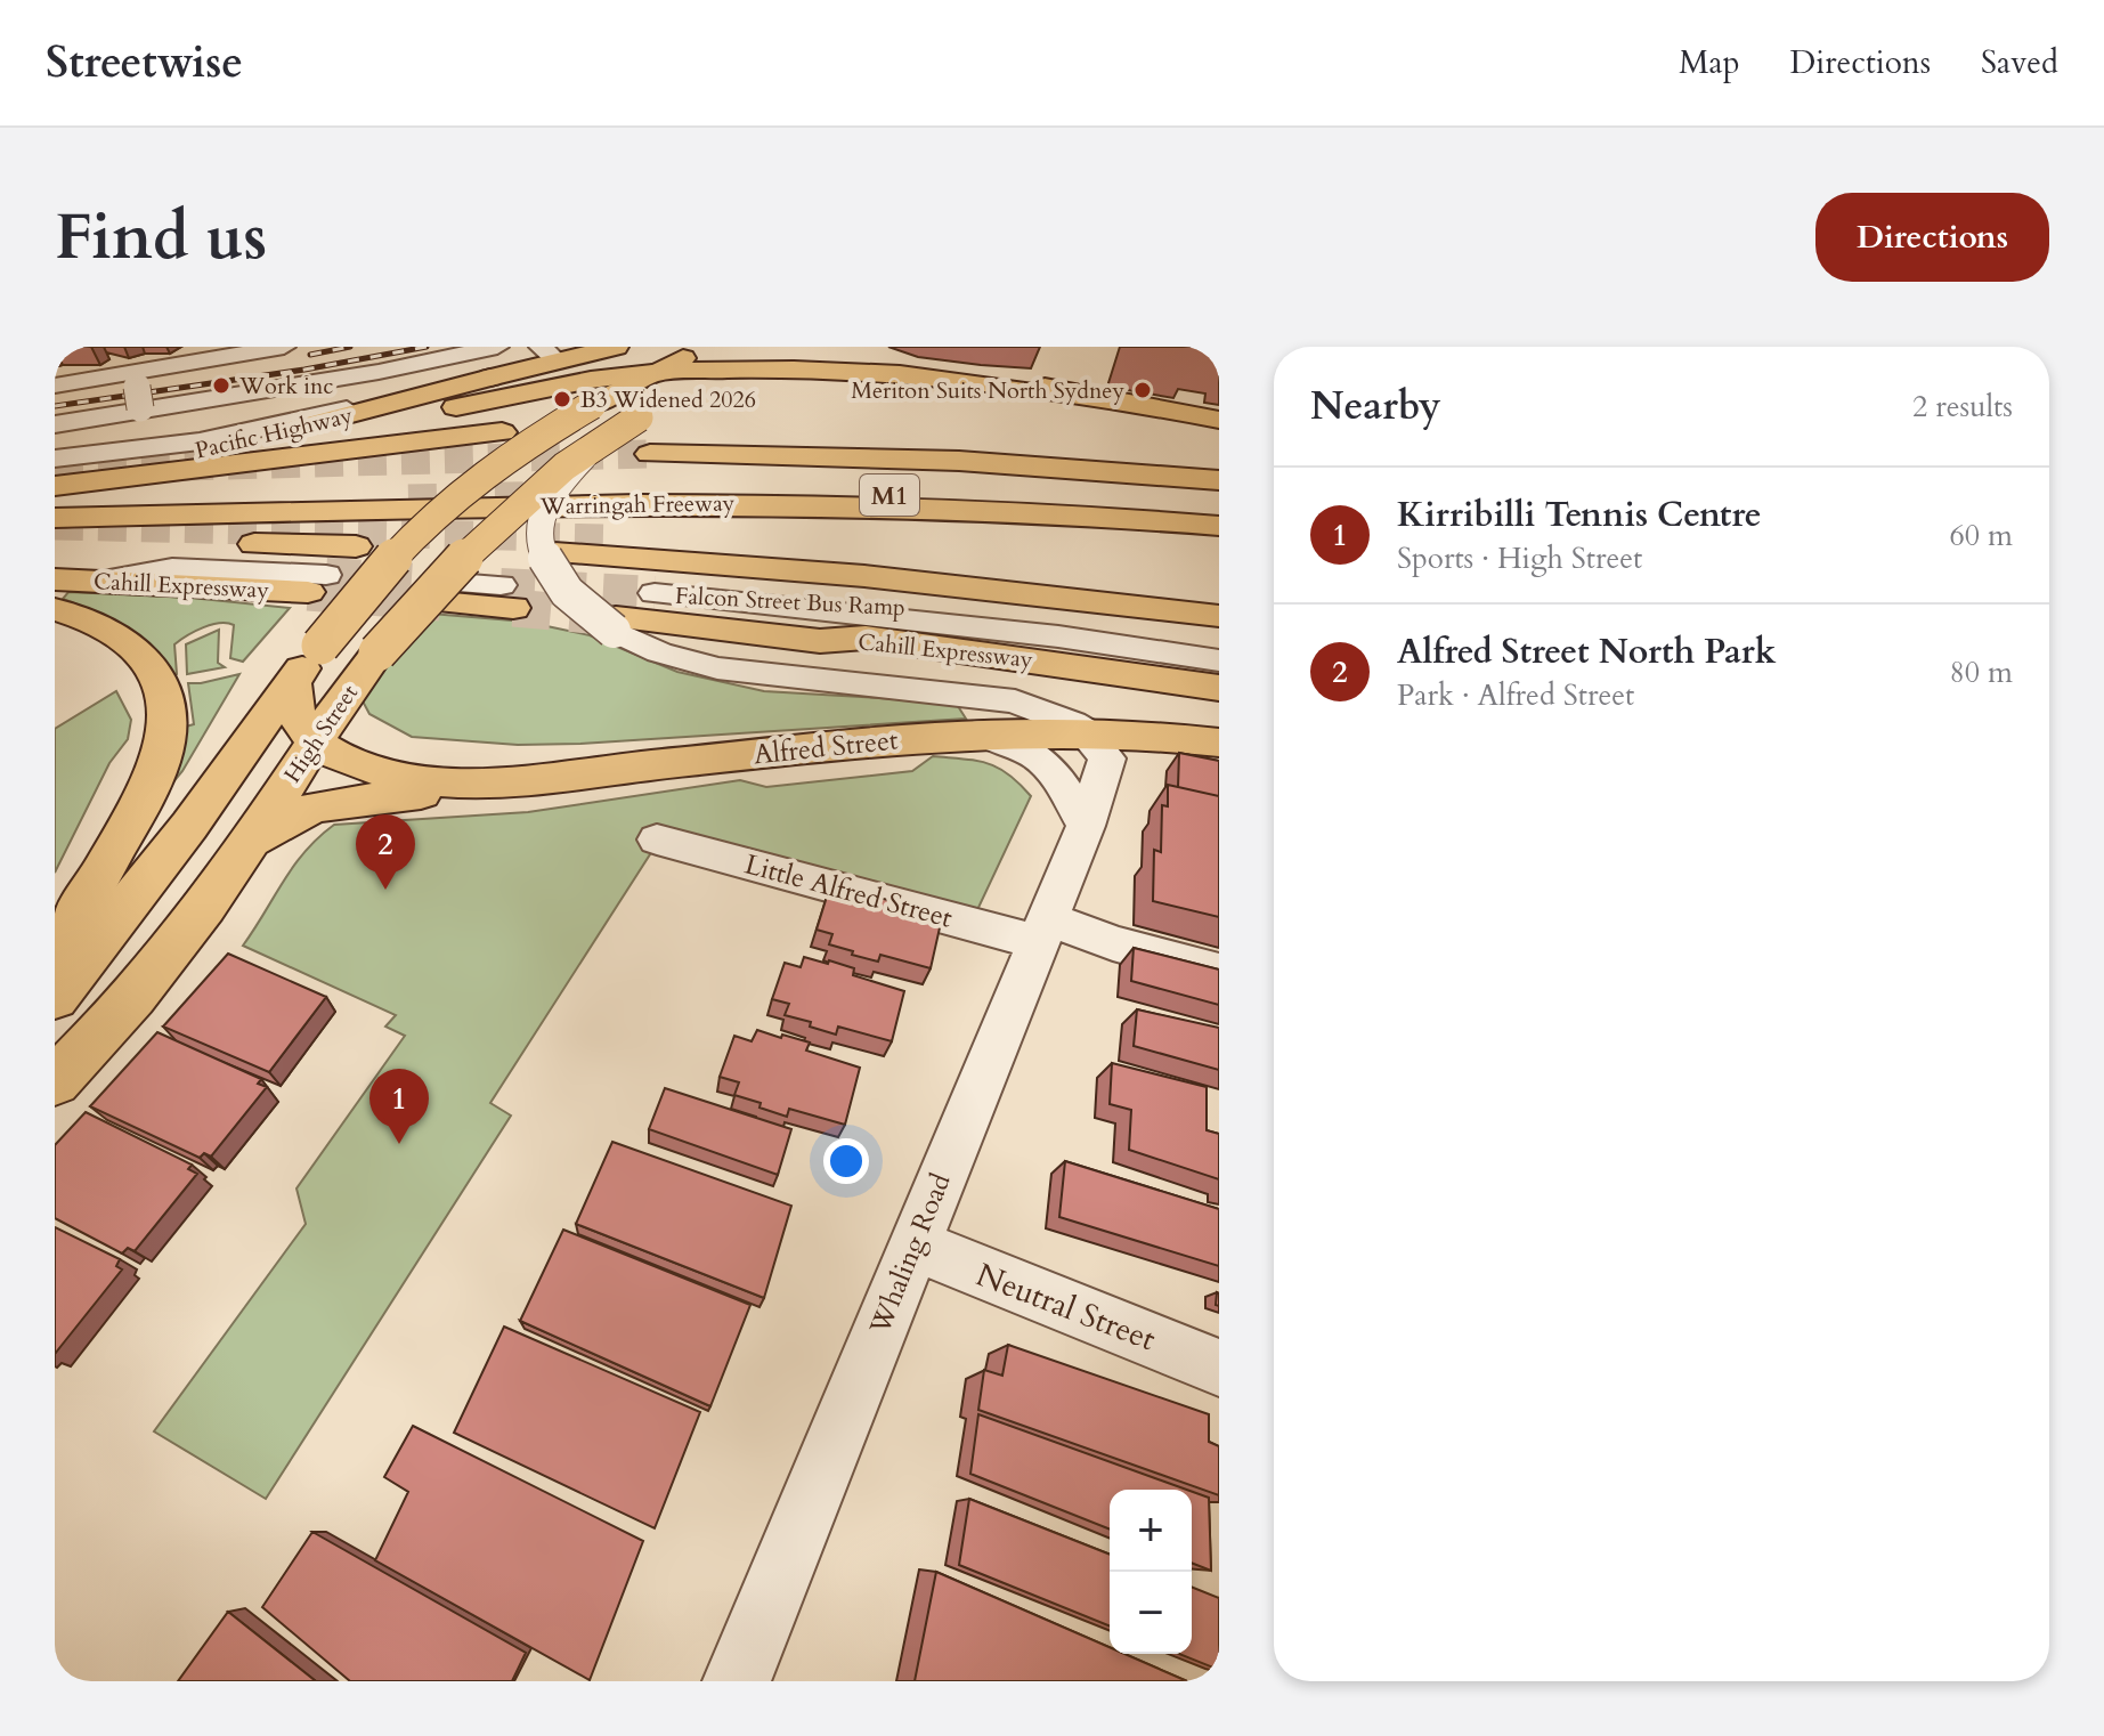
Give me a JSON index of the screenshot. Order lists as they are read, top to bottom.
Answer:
{
  "streets": {
    "main road": [
      "Pacific Highway",
      "M1",
      "Warringah Freeway",
      "Cahill Expressway",
      "High Street",
      "Alfred Street"
    ],
    "street": [
      "Falcon Street Bus Ramp",
      "Little Alfred Street",
      "Whaling Road",
      "Neutral Street"
    ]
  },
  "crossings": [
    ["M1", "Warringah Freeway"],
    ["M1", "High Street"],
    ["Warringah Freeway", "High Street"],
    ["Cahill Expressway", "High Street"],
    ["Cahill Expressway", "Alfred Street"],
    ["High Street", "Alfred Street"],
    ["Alfred Street", "Whaling Road"],
    ["Little Alfred Street", "Whaling Road"],
    ["Whaling Road", "Neutral Street"]
  ],
  "places": ["Work inc", "Meriton Suits North Sydney", "B3 Widened 2026"],
  "page": {
    "header": "Streetwise",
    "nav": ["Map", "Directions", "Saved"],
    "buttons": "Directions",
    "title": "Find us",
    "heading": ["Nearby", "2 results"],
    "list": [
      {
        "mark": "1",
        "name": "Kirribilli Tennis Centre",
        "note": "Sports · High Street",
        "value": "60 m"
      },
      {
        "mark": "2",
        "name": "Alfred Street North Park",
        "note": "Park · Alfred Street",
        "value": "80 m"
      }
    ],
    "pins": ["2", "1"],
    "map_buttons": ["+", "−"]
  }
}
